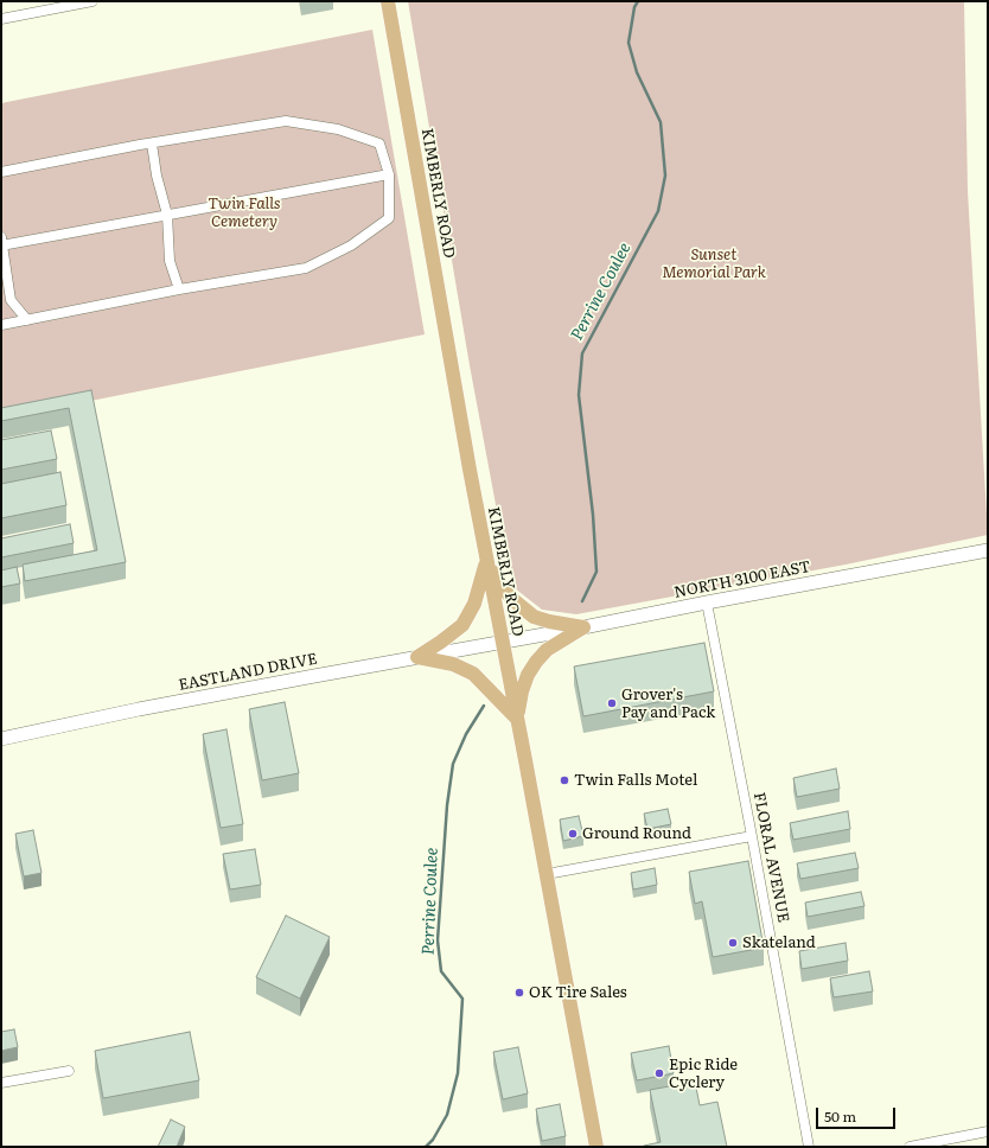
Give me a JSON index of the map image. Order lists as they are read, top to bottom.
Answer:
{
  "streets": {
    "main road": ["KIMBERLY ROAD", "NORTH 3100 EAST", "EASTLAND DRIVE"],
    "street": ["FLORAL AVENUE"]
  },
  "crossings": [
    ["KIMBERLY ROAD", "NORTH 3100 EAST"],
    ["KIMBERLY ROAD", "EASTLAND DRIVE"],
    ["NORTH 3100 EAST", "EASTLAND DRIVE"],
    ["NORTH 3100 EAST", "FLORAL AVENUE"]
  ],
  "water": ["Perrine Coulee"],
  "parks": ["Twin Falls Cemetery", "Sunset Memorial Park"],
  "places": [
    "Grover's Pay and Pack",
    "Twin Falls Motel",
    "Ground Round",
    "Skateland",
    "OK Tire Sales",
    "Epic Ride Cyclery"
  ],
  "scale_bar": "50 m"
}
